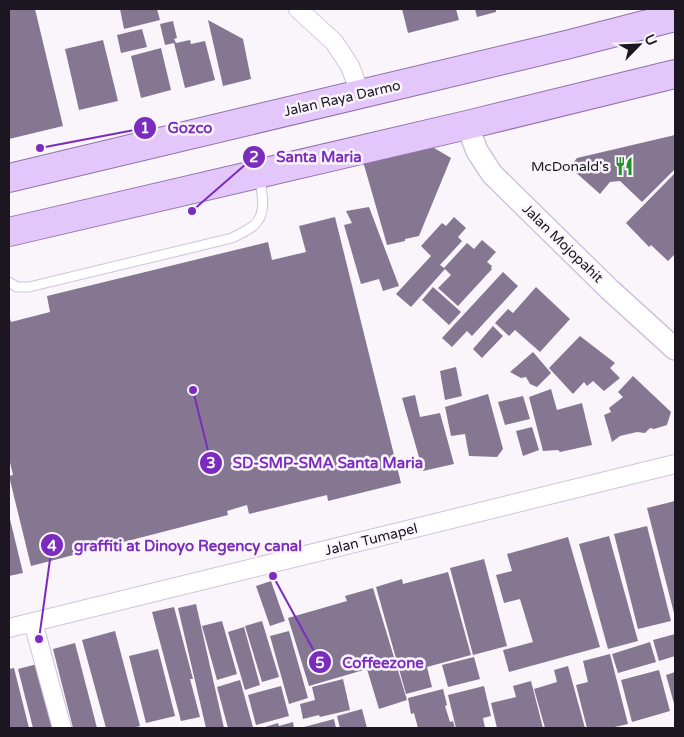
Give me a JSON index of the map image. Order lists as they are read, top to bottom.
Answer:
{
  "streets": {
    "main road": ["Jalan Raya Darmo"],
    "street": ["Jalan Mojopahit", "Jalan Tumapel"]
  },
  "places": {
    "other": [
      "Gozco",
      "Santa Maria",
      "SD-SMP-SMA Santa Maria",
      "Coffeezone",
      "graffiti at Dinoyo Regency canal"
    ],
    "restaurant": ["McDonald's"]
  },
  "north": "top right"
}
